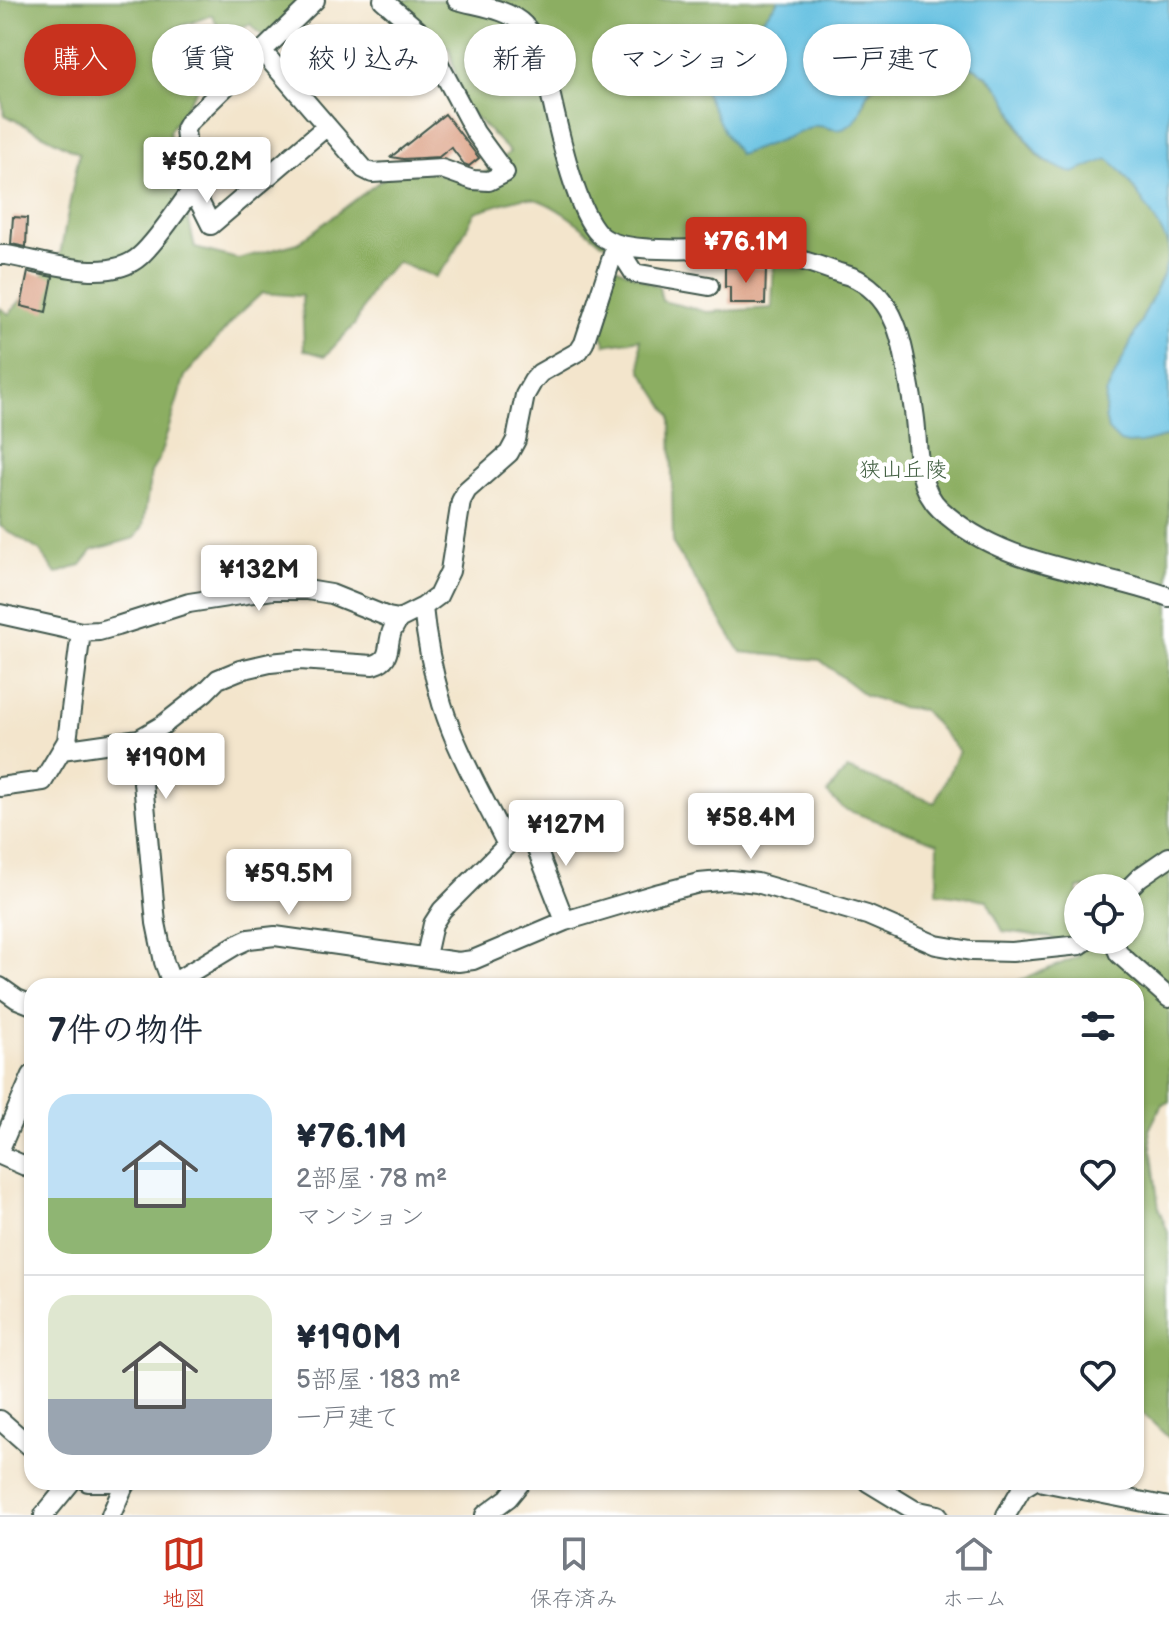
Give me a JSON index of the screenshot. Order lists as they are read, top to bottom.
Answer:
{
  "parks": ["狭山丘陵"],
  "page": {
    "chip": [
      "購入",
      "賃貸",
      "絞り込み",
      "新着",
      "マンション",
      "一戸建て"
    ],
    "price": [
      "¥50.2M",
      "¥76.1M",
      "¥132M",
      "¥190M",
      "¥58.4M",
      "¥127M",
      "¥59.5M"
    ],
    "heading": "7件の物件",
    "list": [
      {
        "name": "¥76.1M",
        "note": "2部屋 · 78 m² · マンション"
      },
      {
        "name": "¥190M",
        "note": "5部屋 · 183 m² · 一戸建て"
      }
    ],
    "tabs": ["地図", "保存済み", "ホーム"]
  }
}
